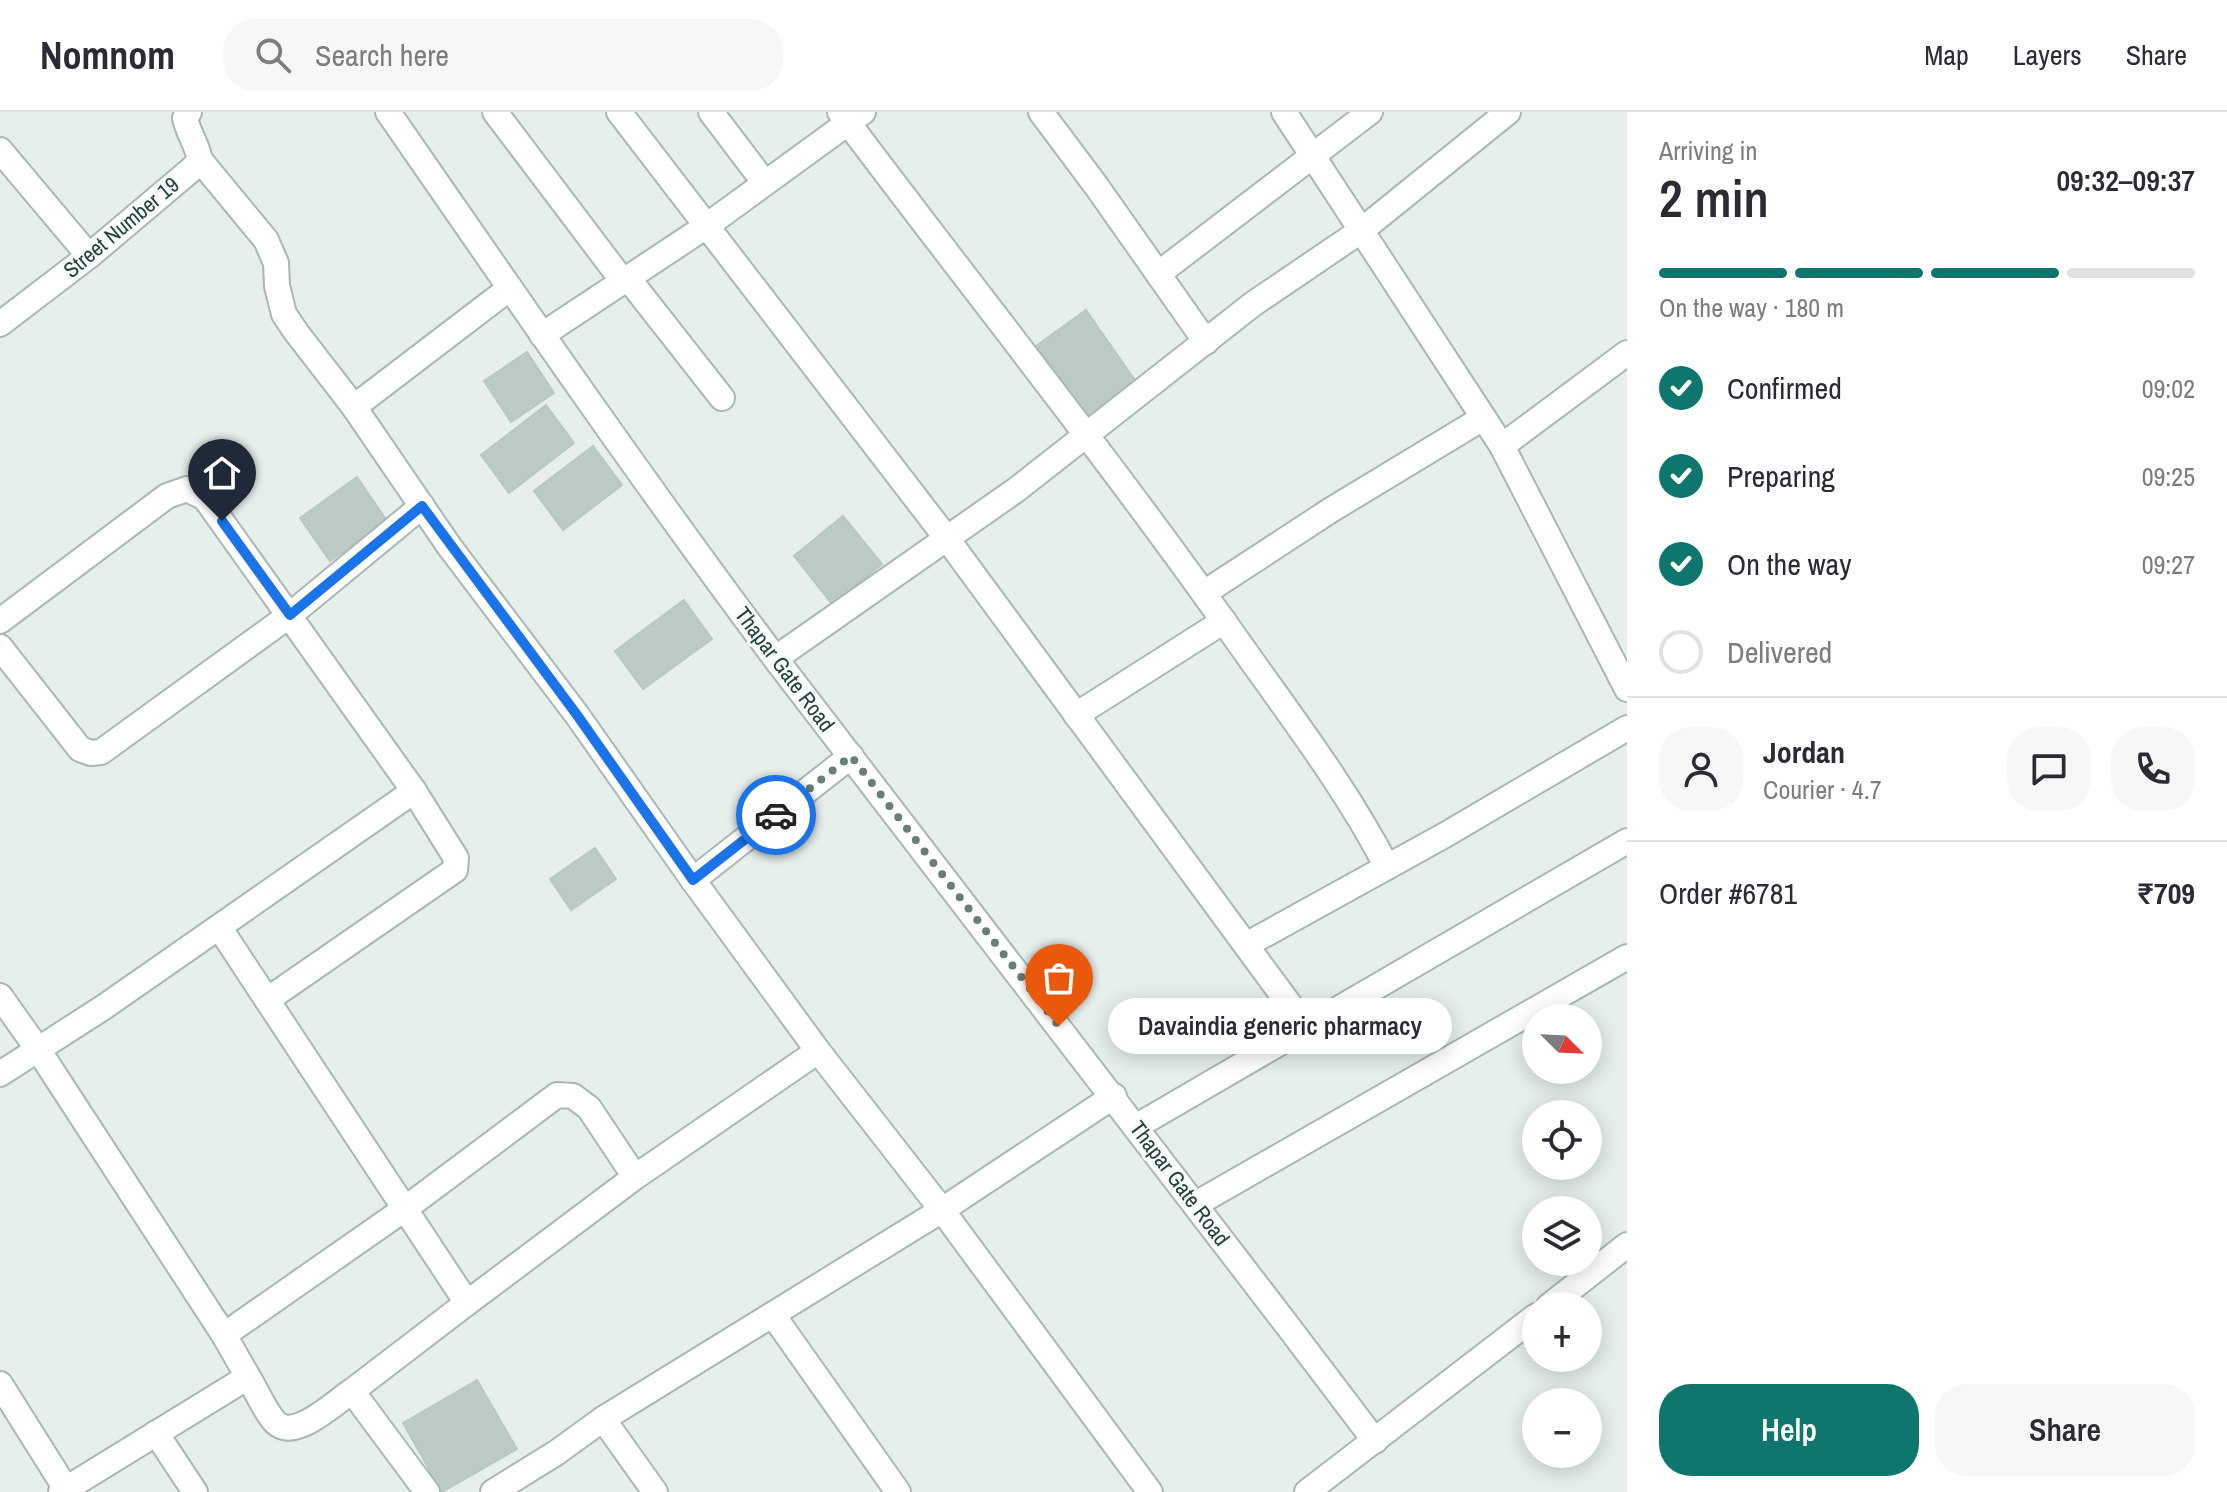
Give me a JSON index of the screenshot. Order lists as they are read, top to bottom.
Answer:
{
  "streets": {
    "street": ["Street Number 19", "Thapar Gate Road"]
  },
  "places": ["Davaindia generic pharmacy"],
  "north": "bottom right",
  "page": {
    "header": "Nomnom",
    "search": "Search here",
    "nav": ["Map", "Layers", "Share"],
    "heading": ["2 min", "Arriving in", "09:32–09:37"],
    "panel": [
      "Jordan",
      "Courier · 4.7",
      "Order #6781",
      "₹709"
    ],
    "bar": "On the way · 180 m",
    "list": [
      ["Confirmed", "09:02"],
      ["Preparing", "09:25"],
      ["On the way", "09:27"],
      "Delivered"
    ],
    "bubble": "Davaindia generic pharmacy",
    "map_buttons": ["+", "−"],
    "buttons": ["Help", "Share"]
  }
}
